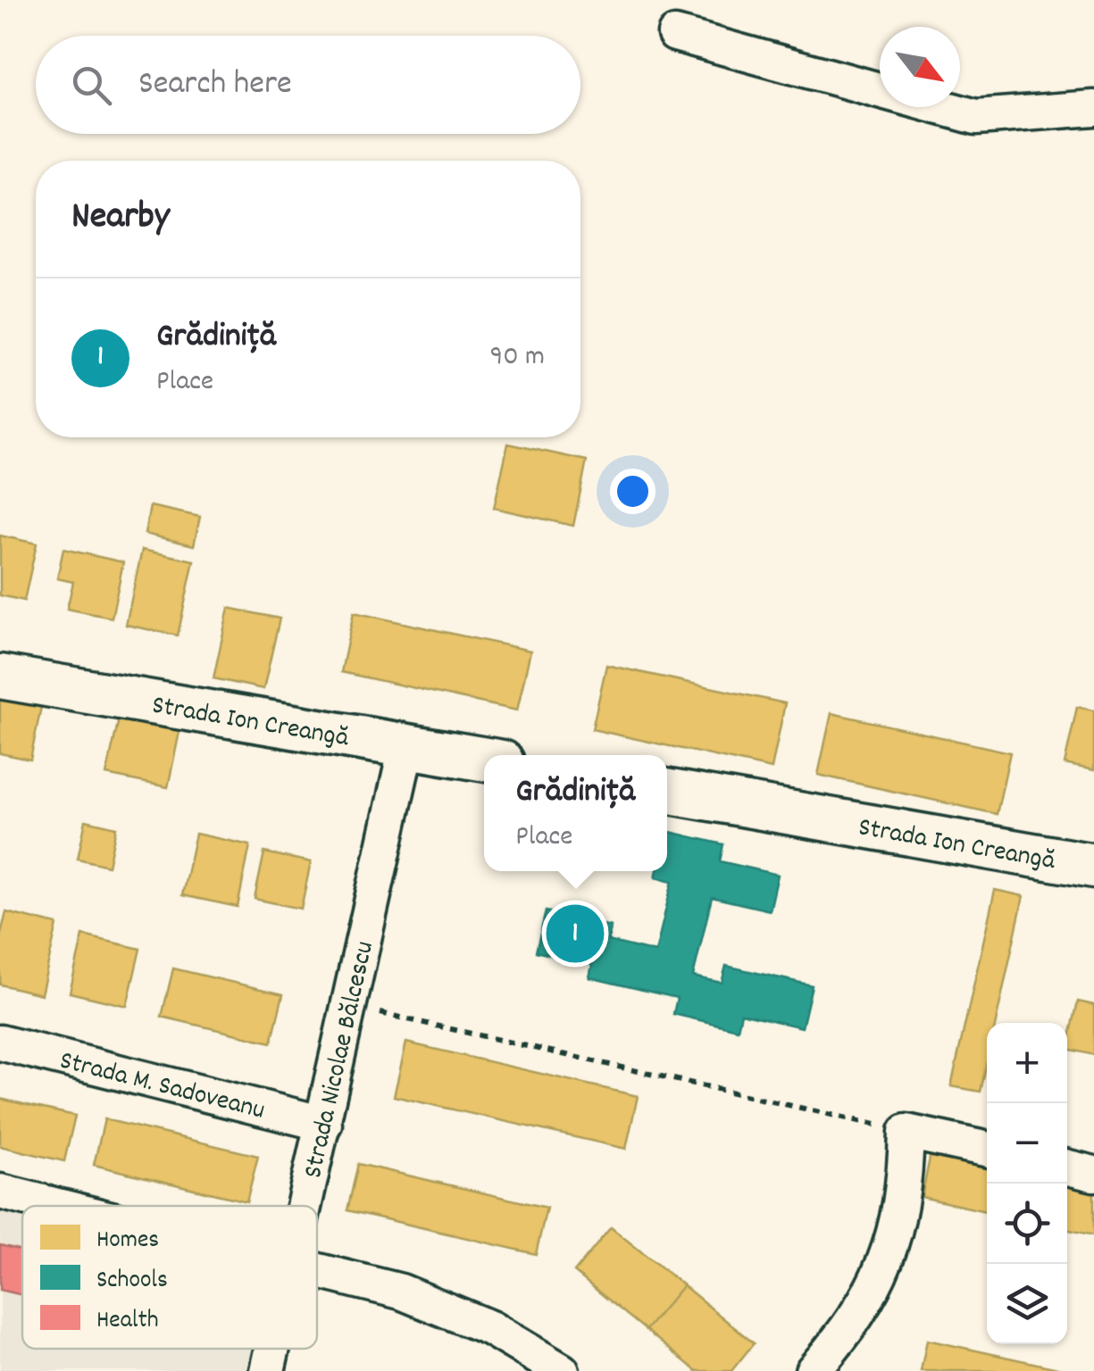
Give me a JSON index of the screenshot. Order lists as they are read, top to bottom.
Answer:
{
  "streets": {
    "street": ["Strada Ion Creangă", "Strada Nicolae Bălcescu", "Strada M. Sadoveanu"]
  },
  "crossings": [
    ["Strada Ion Creangă", "Strada Nicolae Bălcescu"],
    ["Strada Nicolae Bălcescu", "Strada M. Sadoveanu"]
  ],
  "legend": ["Homes", "Schools", "Health"],
  "north": "bottom right",
  "page": {
    "search": "Search here",
    "heading": "Nearby",
    "list": [
      {
        "mark": "1",
        "name": "Grădiniță",
        "note": "Place",
        "value": "90 m"
      }
    ],
    "popup": ["Grădiniță", "Place"],
    "pins": "1",
    "map_buttons": ["+", "−"]
  }
}
